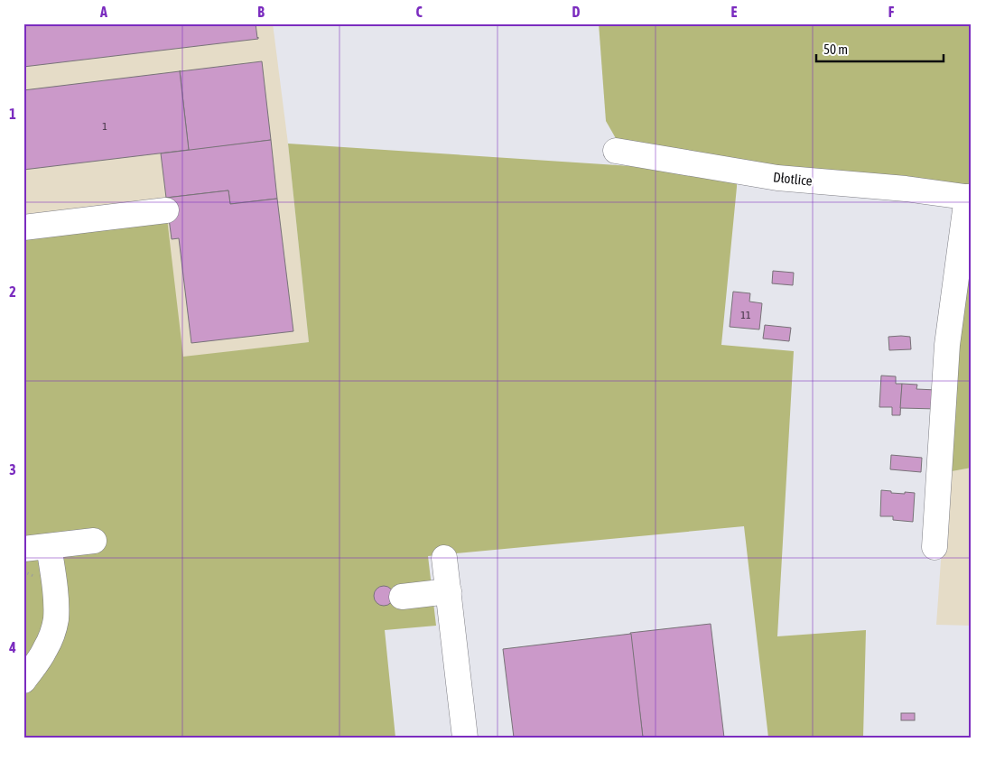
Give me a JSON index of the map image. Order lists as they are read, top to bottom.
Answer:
{
  "streets": {
    "street": ["Dłotlice"]
  },
  "house_numbers": ["1", "11"],
  "scale_bar": "50 m",
  "grid": {
    "columns": [
      "A",
      "B",
      "C",
      "D",
      "E",
      "F"
    ],
    "rows": [
      "1",
      "2",
      "3",
      "4"
    ]
  }
}
